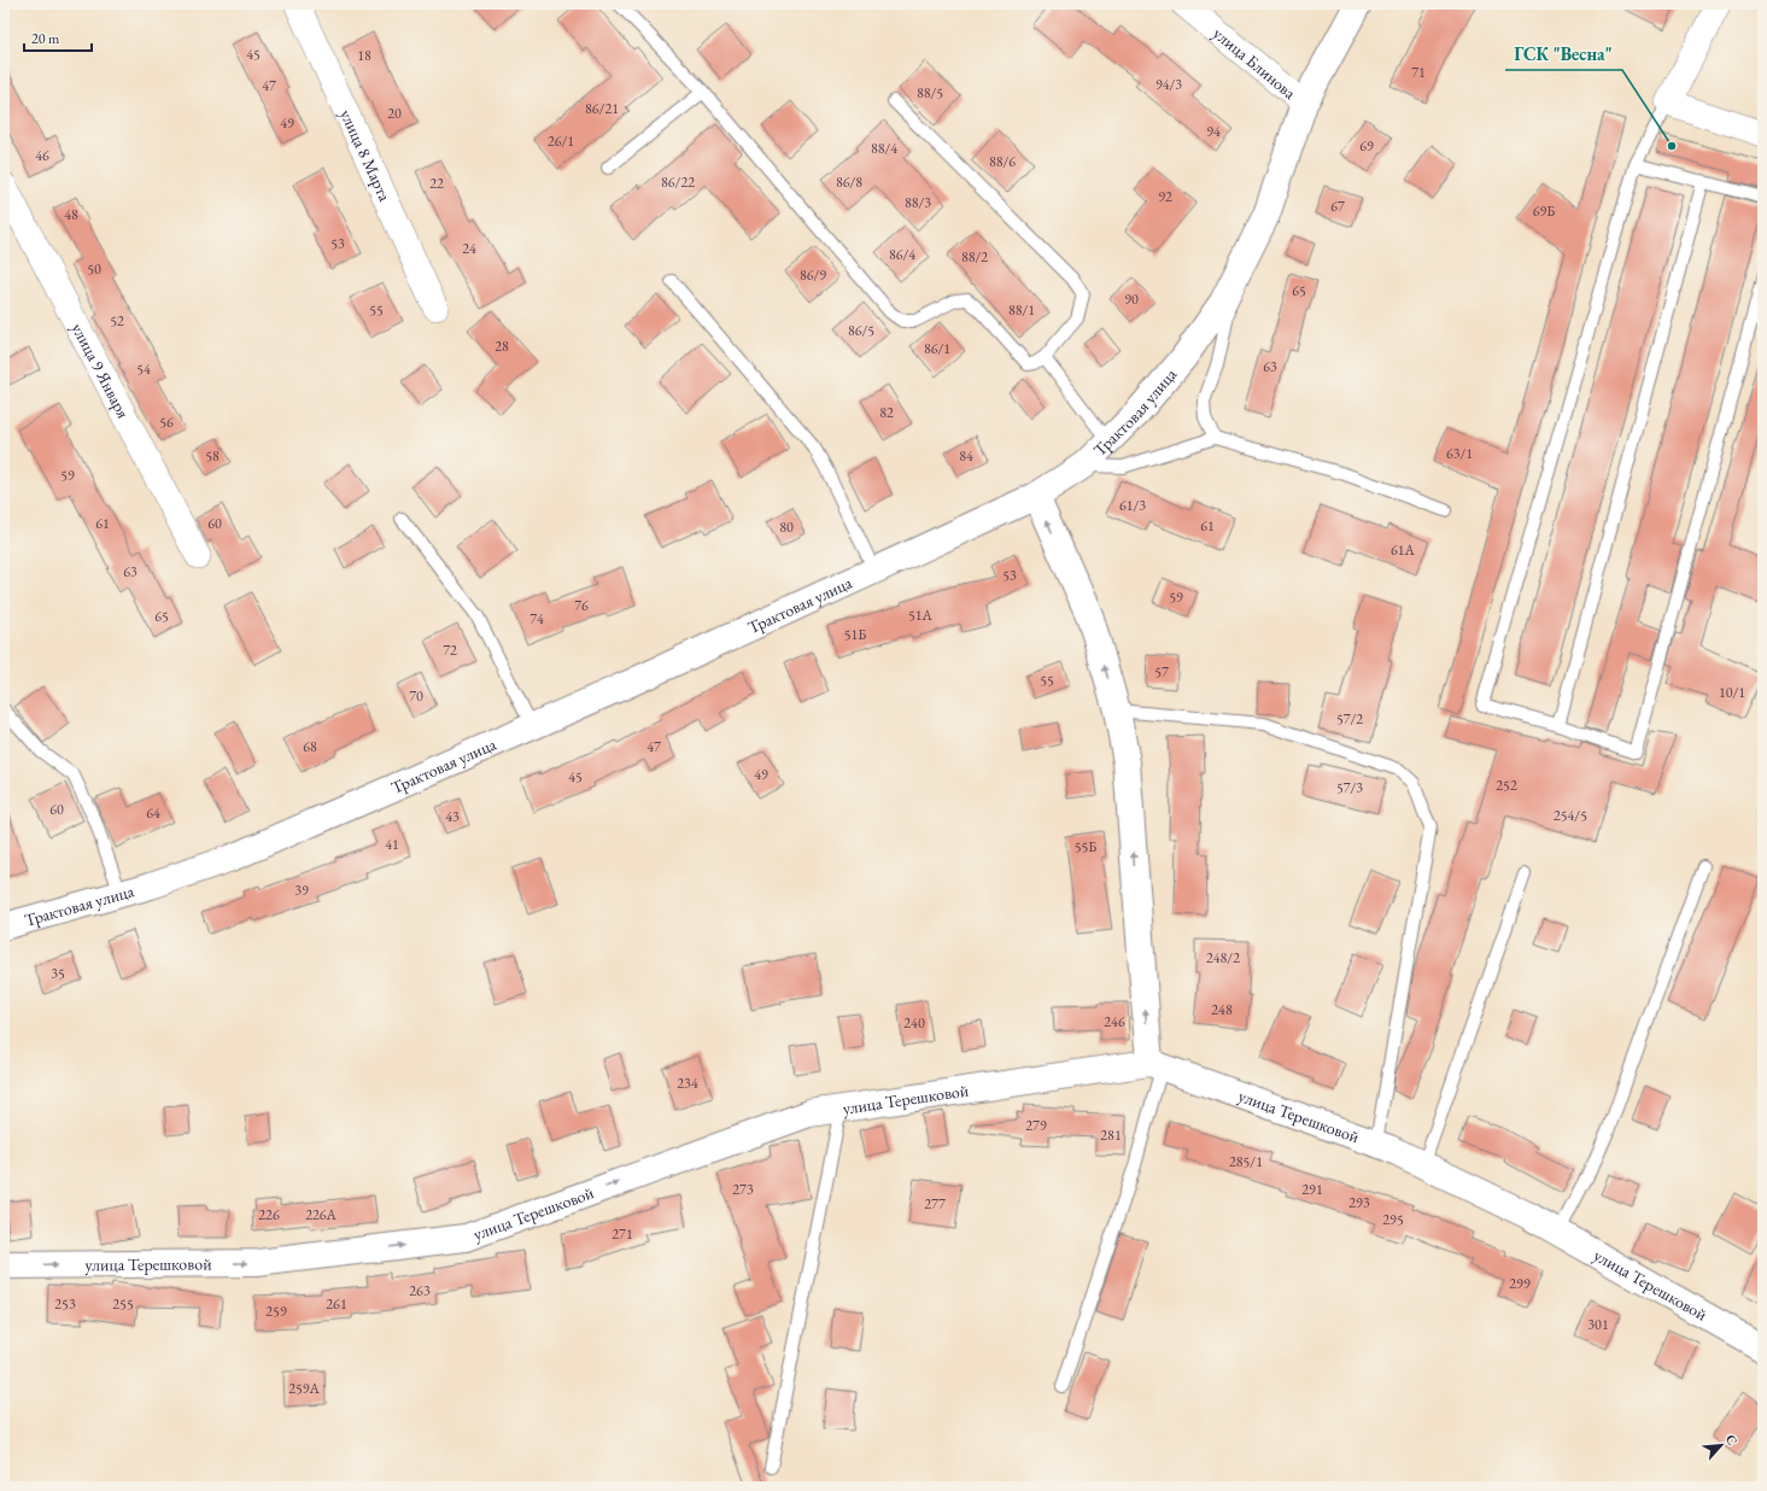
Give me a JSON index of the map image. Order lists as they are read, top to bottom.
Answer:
{
  "streets": {
    "street": [
      "улица Блинова",
      "улица 8 Марта",
      "улица 9 Января",
      "Трактовая улица",
      "улица Терешковой"
    ]
  },
  "crossings": [
    ["улица Блинова", "Трактовая улица"]
  ],
  "one_way": ["улица Терешковой"],
  "places": ["ГСК \"Весна\""],
  "house_numbers": [
    "45",
    "18",
    "71",
    "94/3",
    "47",
    "88/5",
    "86/21",
    "20",
    "49",
    "94",
    "26/1",
    "69",
    "88/4",
    "46",
    "88/6",
    "86/22",
    "86/8",
    "22",
    "92",
    "88/3",
    "67",
    "69Б",
    "48",
    "53",
    "24",
    "86/4",
    "88/2",
    "50",
    "86/9",
    "65",
    "90",
    "55",
    "88/1",
    "52",
    "86/5",
    "28",
    "86/1",
    "63",
    "54",
    "82",
    "56",
    "63/1",
    "58",
    "84",
    "59",
    "61/3",
    "61",
    "60",
    "61",
    "80",
    "61А",
    "63",
    "53",
    "59",
    "76",
    "51А",
    "65",
    "74",
    "51Б",
    "72",
    "57",
    "55",
    "10/1",
    "70",
    "57/2",
    "68",
    "47",
    "49",
    "45",
    "252",
    "57/3",
    "60",
    "64",
    "254/5",
    "43",
    "41",
    "55Б",
    "39",
    "248/2",
    "35",
    "248",
    "246",
    "240",
    "234",
    "279",
    "281",
    "285/1",
    "273",
    "291",
    "293",
    "277",
    "226",
    "226А",
    "295",
    "271",
    "299",
    "263",
    "253",
    "255",
    "261",
    "259",
    "301",
    "259А"
  ],
  "scale_bar": "20 m",
  "north": "top right"
}
